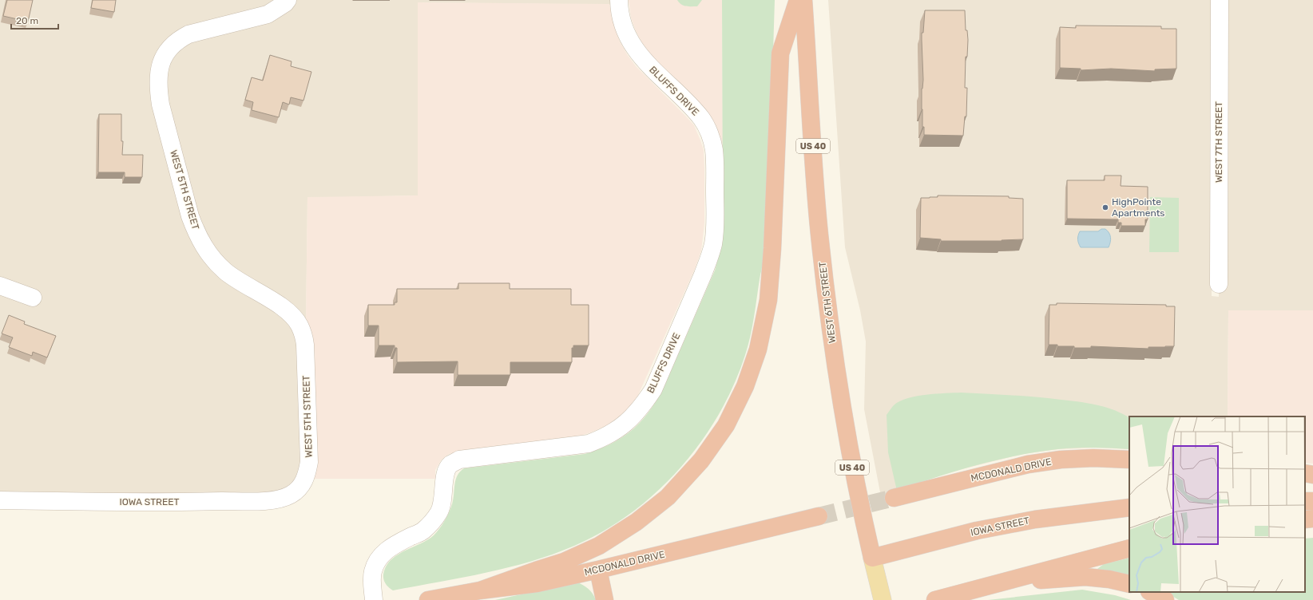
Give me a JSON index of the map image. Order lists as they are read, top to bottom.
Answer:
{
  "streets": {
    "highway": [
      "US 40",
      "WEST 6TH STREET",
      "MCDONALD DRIVE",
      "IOWA STREET"
    ],
    "street": ["BLUFFS DRIVE", "WEST 7TH STREET", "WEST 5TH STREET"]
  },
  "crossings": [
    ["WEST 5TH STREET", "IOWA STREET"],
    ["WEST 6TH STREET", "IOWA STREET"]
  ],
  "places": ["HighPointe Apartments"],
  "scale_bar": "20 m"
}
